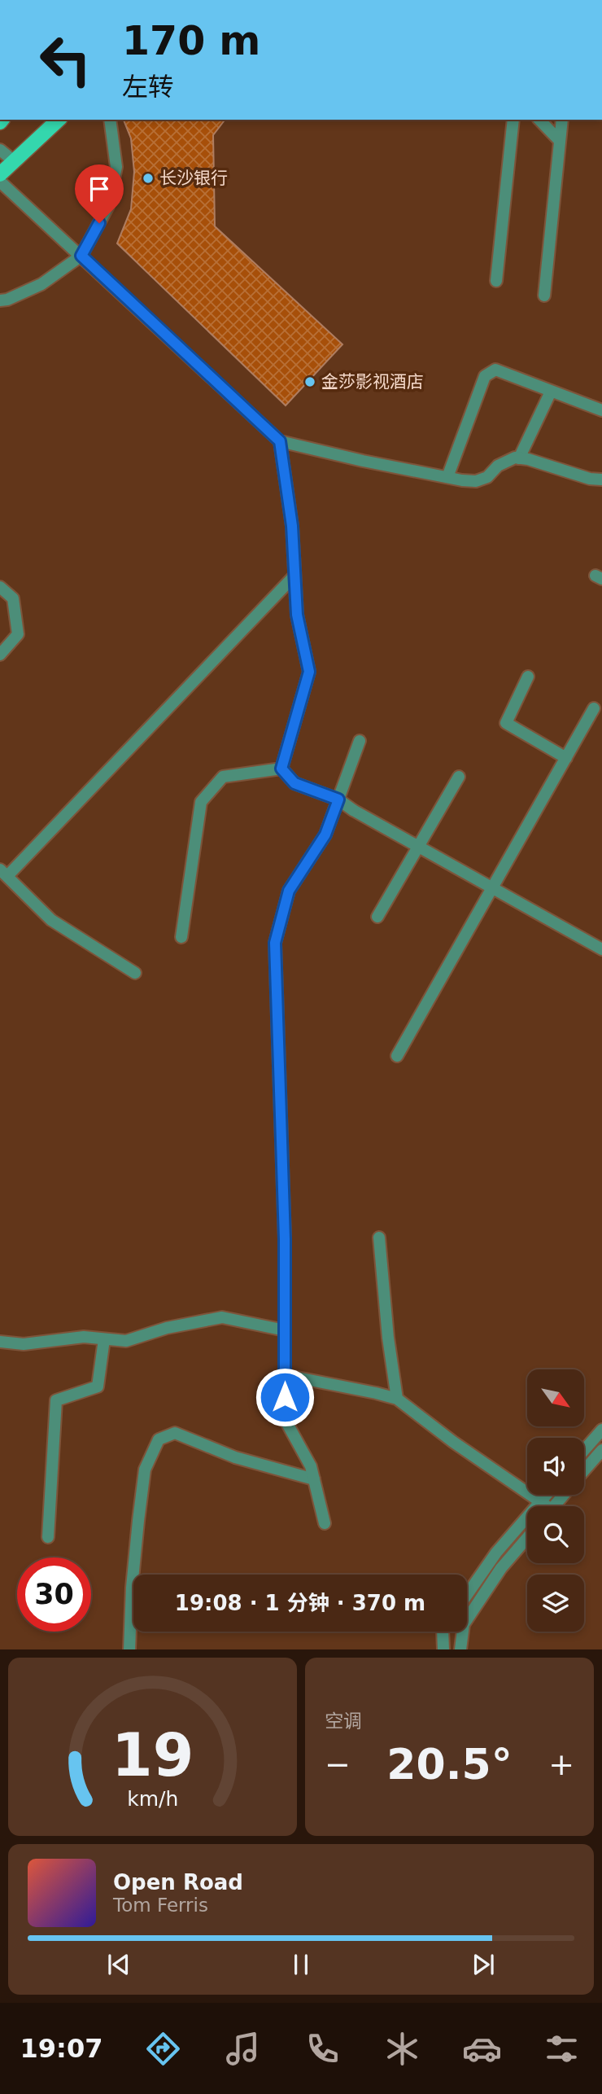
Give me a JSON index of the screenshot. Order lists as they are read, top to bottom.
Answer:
{
  "places": ["长沙银行", "金莎影视酒店"],
  "north": "bottom right",
  "page": {
    "turn": ["170 m", "左转"],
    "limit": "30",
    "trip": "19:08 · 1 分钟 · 370 m",
    "tile": "空调",
    "heat": ["−", "20.5°", "+"],
    "song": ["Open Road", "Tom Ferris"],
    "tabs": "19:07",
    "gauge": ["19", "km/h"]
  }
}
